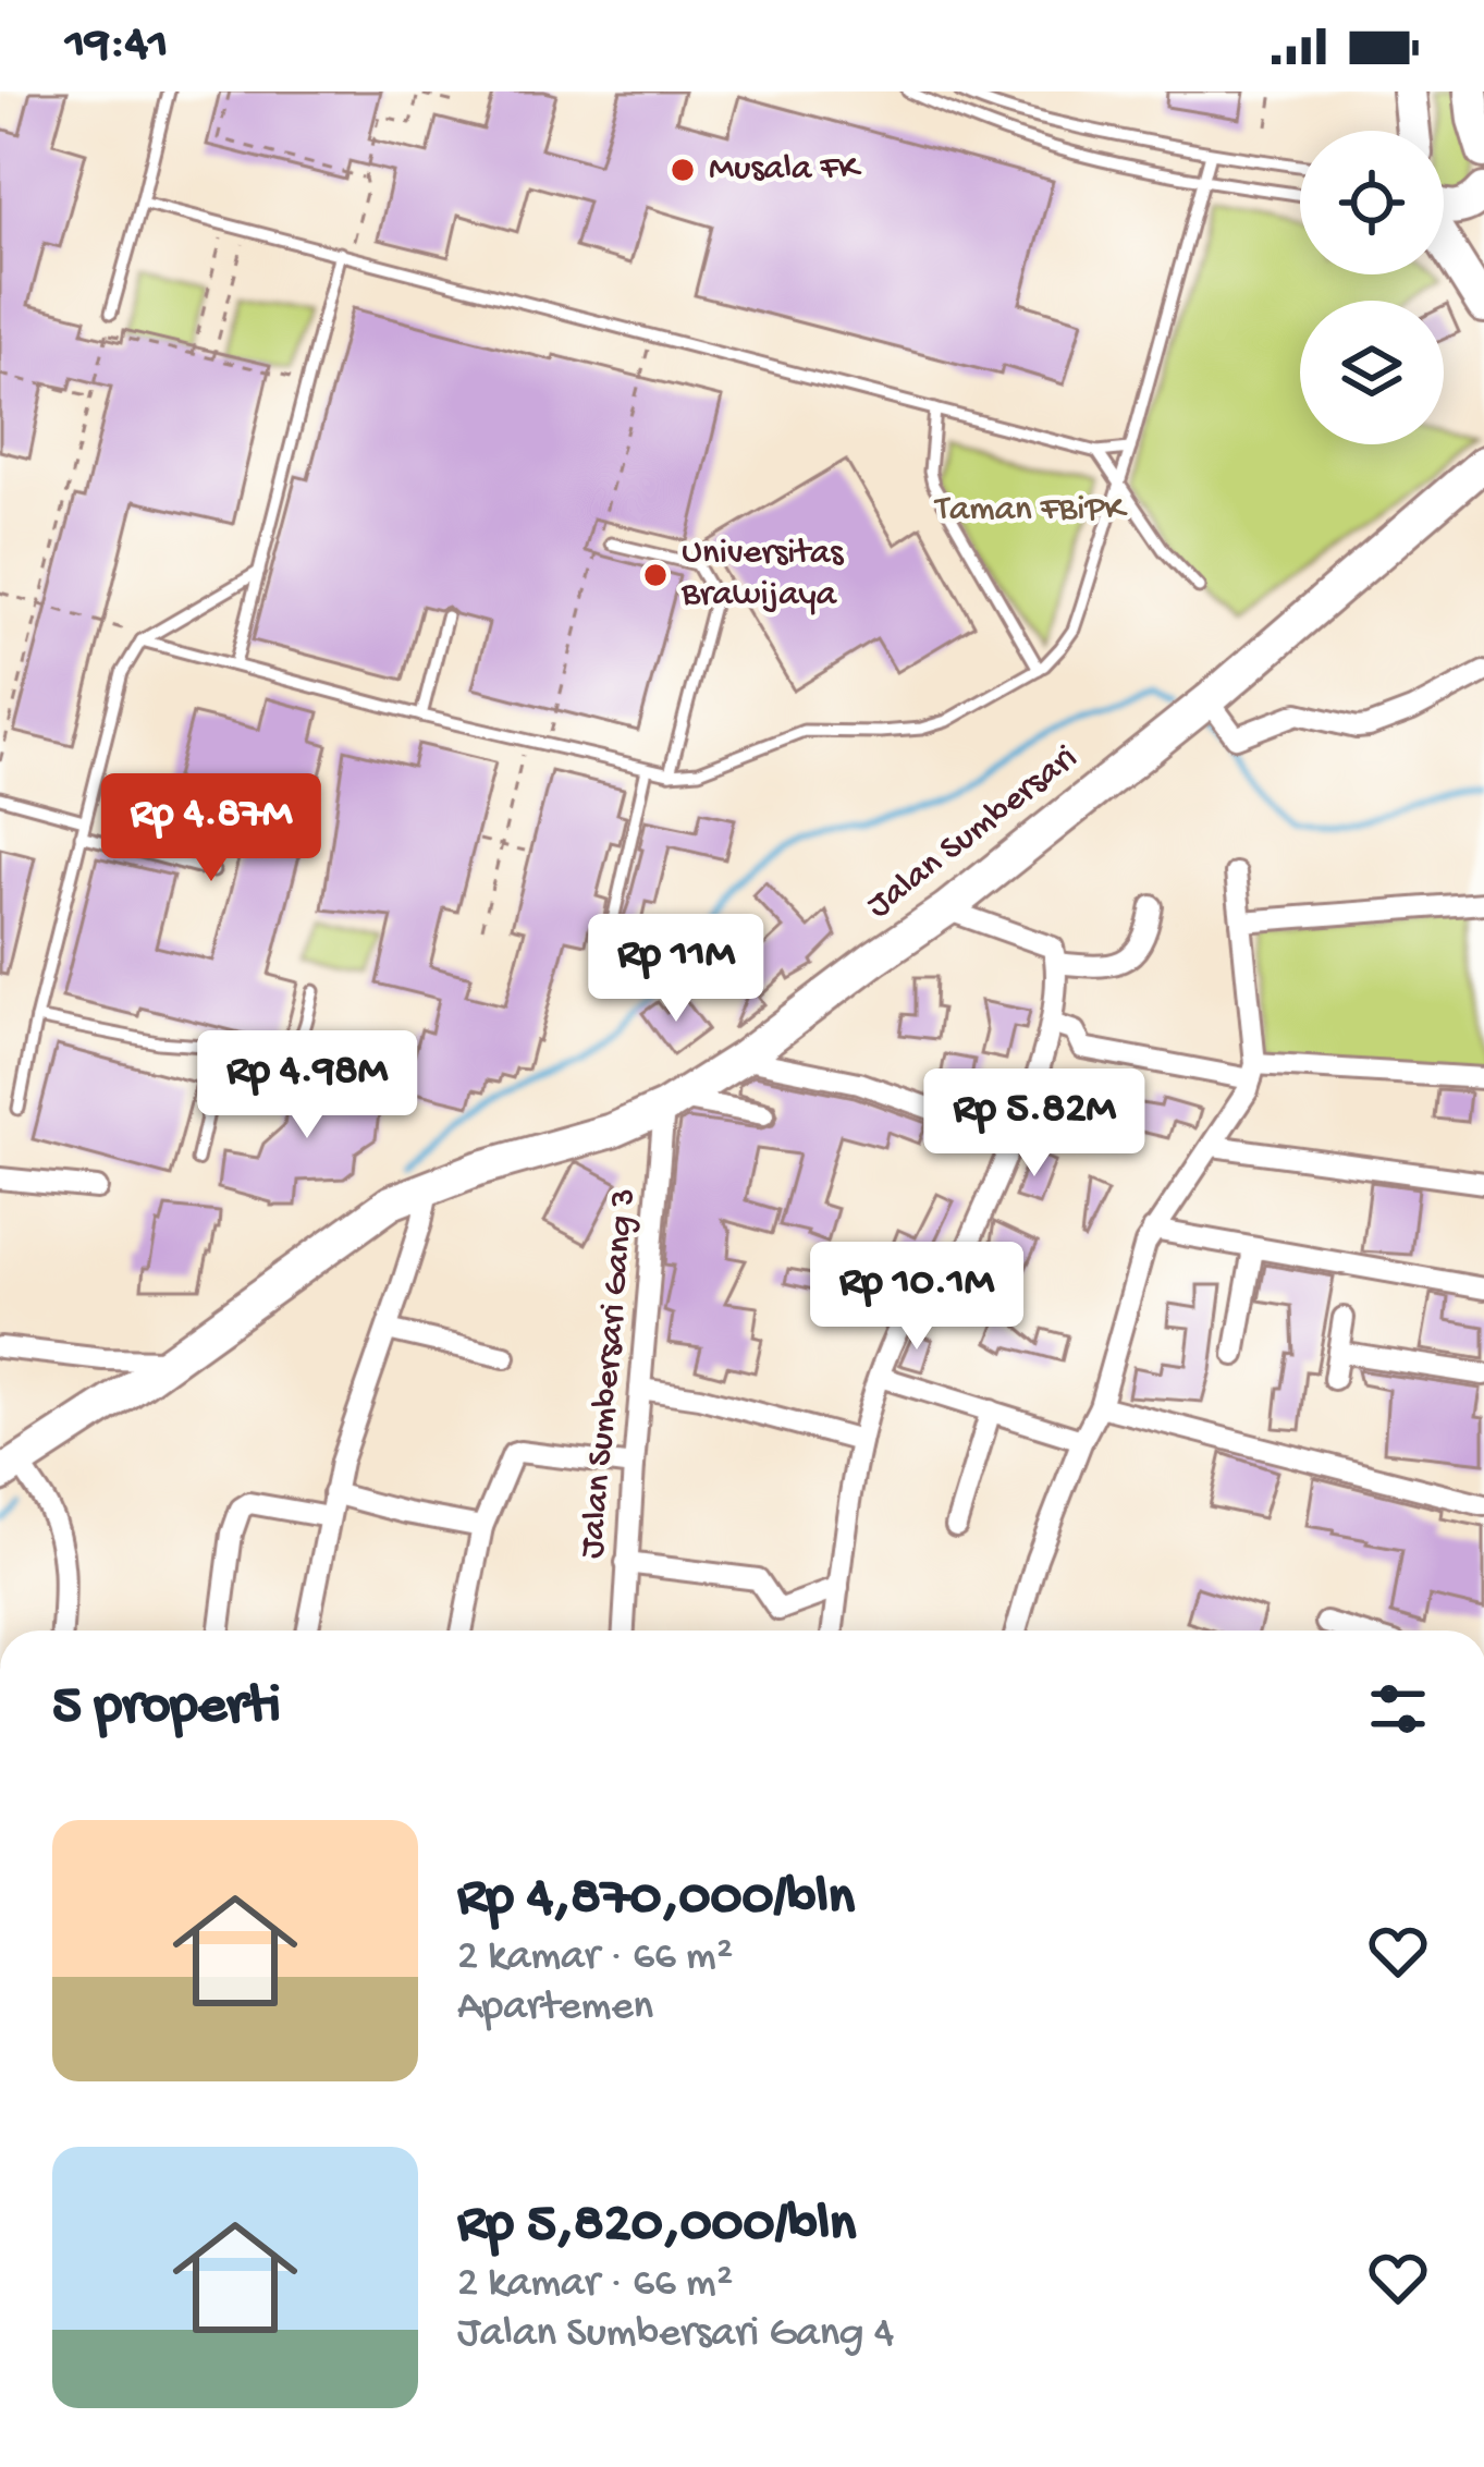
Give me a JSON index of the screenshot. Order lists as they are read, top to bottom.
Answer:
{
  "streets": {
    "main road": ["Jalan Sumbersari"],
    "street": ["Jalan Sumbersari Gang 3"]
  },
  "crossings": [
    ["Jalan Sumbersari", "Jalan Sumbersari Gang 3"]
  ],
  "parks": ["Taman FBiPK"],
  "places": ["Musala FK", "Universitas Brawijaya"],
  "page": {
    "status": "19:41",
    "price": [
      "Rp 4.87M",
      "Rp 11M",
      "Rp 4.98M",
      "Rp 5.82M",
      "Rp 10.1M"
    ],
    "heading": "5 properti",
    "list": [
      {
        "name": "Rp 4,870,000/bln",
        "note": "2 kamar · 66 m² · Apartemen"
      },
      {
        "name": "Rp 5,820,000/bln",
        "note": "2 kamar · 66 m² · Jalan Sumbersari Gang 4"
      }
    ]
  }
}
